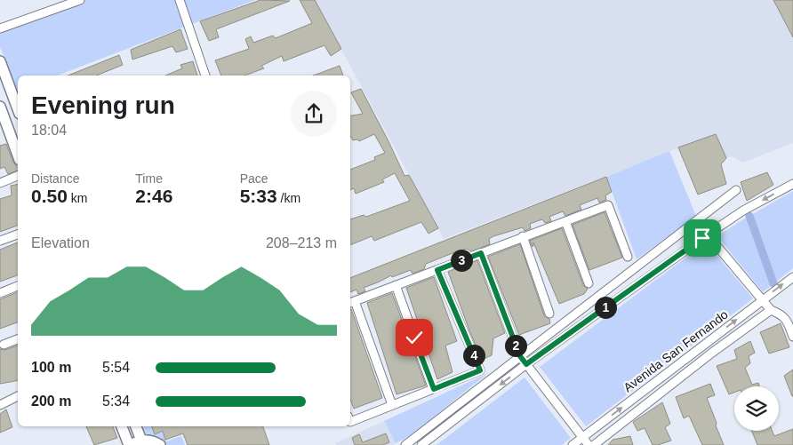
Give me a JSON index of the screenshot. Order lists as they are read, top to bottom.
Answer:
{
  "streets": {
    "street": ["Avenida San Fernando"]
  },
  "page": {
    "heading": ["Evening run", "18:04"],
    "stats": [
      ["Distance", "0.50 km"],
      ["Time", "2:46"],
      ["Pace", "5:33 /km"]
    ],
    "chart": ["Elevation", "208–213 m"],
    "pins": [
      "3",
      "1",
      "2",
      "4"
    ],
    "list": [
      {
        "name": "100 m",
        "note": "5:54"
      },
      {
        "name": "200 m",
        "note": "5:34"
      }
    ]
  }
}
